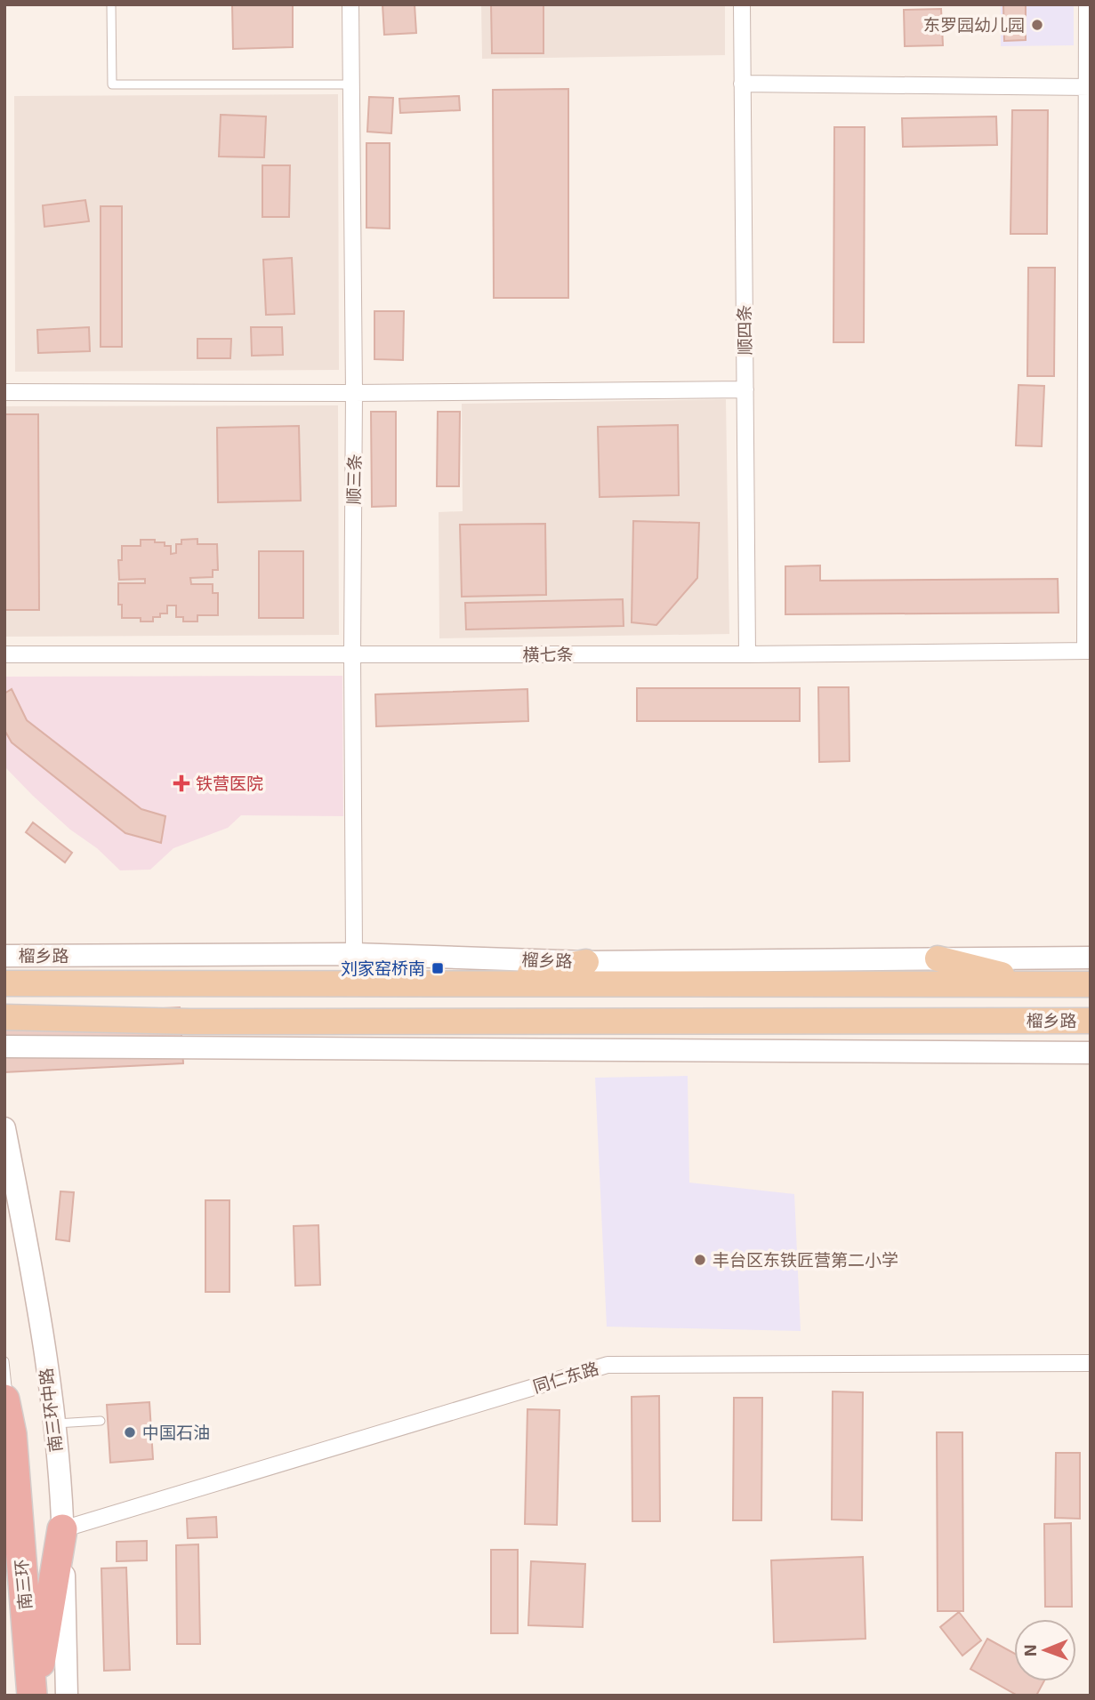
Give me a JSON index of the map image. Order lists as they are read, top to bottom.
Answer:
{
  "streets": {
    "highway": ["南三环"],
    "main road": ["榴乡路"],
    "street": [
      "顺四条",
      "顺三条",
      "横七条",
      "同仁东路",
      "南三环中路"
    ]
  },
  "crossings": [
    ["顺四条", "横七条"],
    ["顺三条", "横七条"],
    ["顺三条", "榴乡路"],
    ["同仁东路", "南三环中路"]
  ],
  "places": {
    "other": ["东罗园幼儿园", "丰台区东铁匠营第二小学", "中国石油"],
    "health": ["铁营医院"],
    "transit": ["刘家窑桥南"]
  },
  "north": "left"
}
